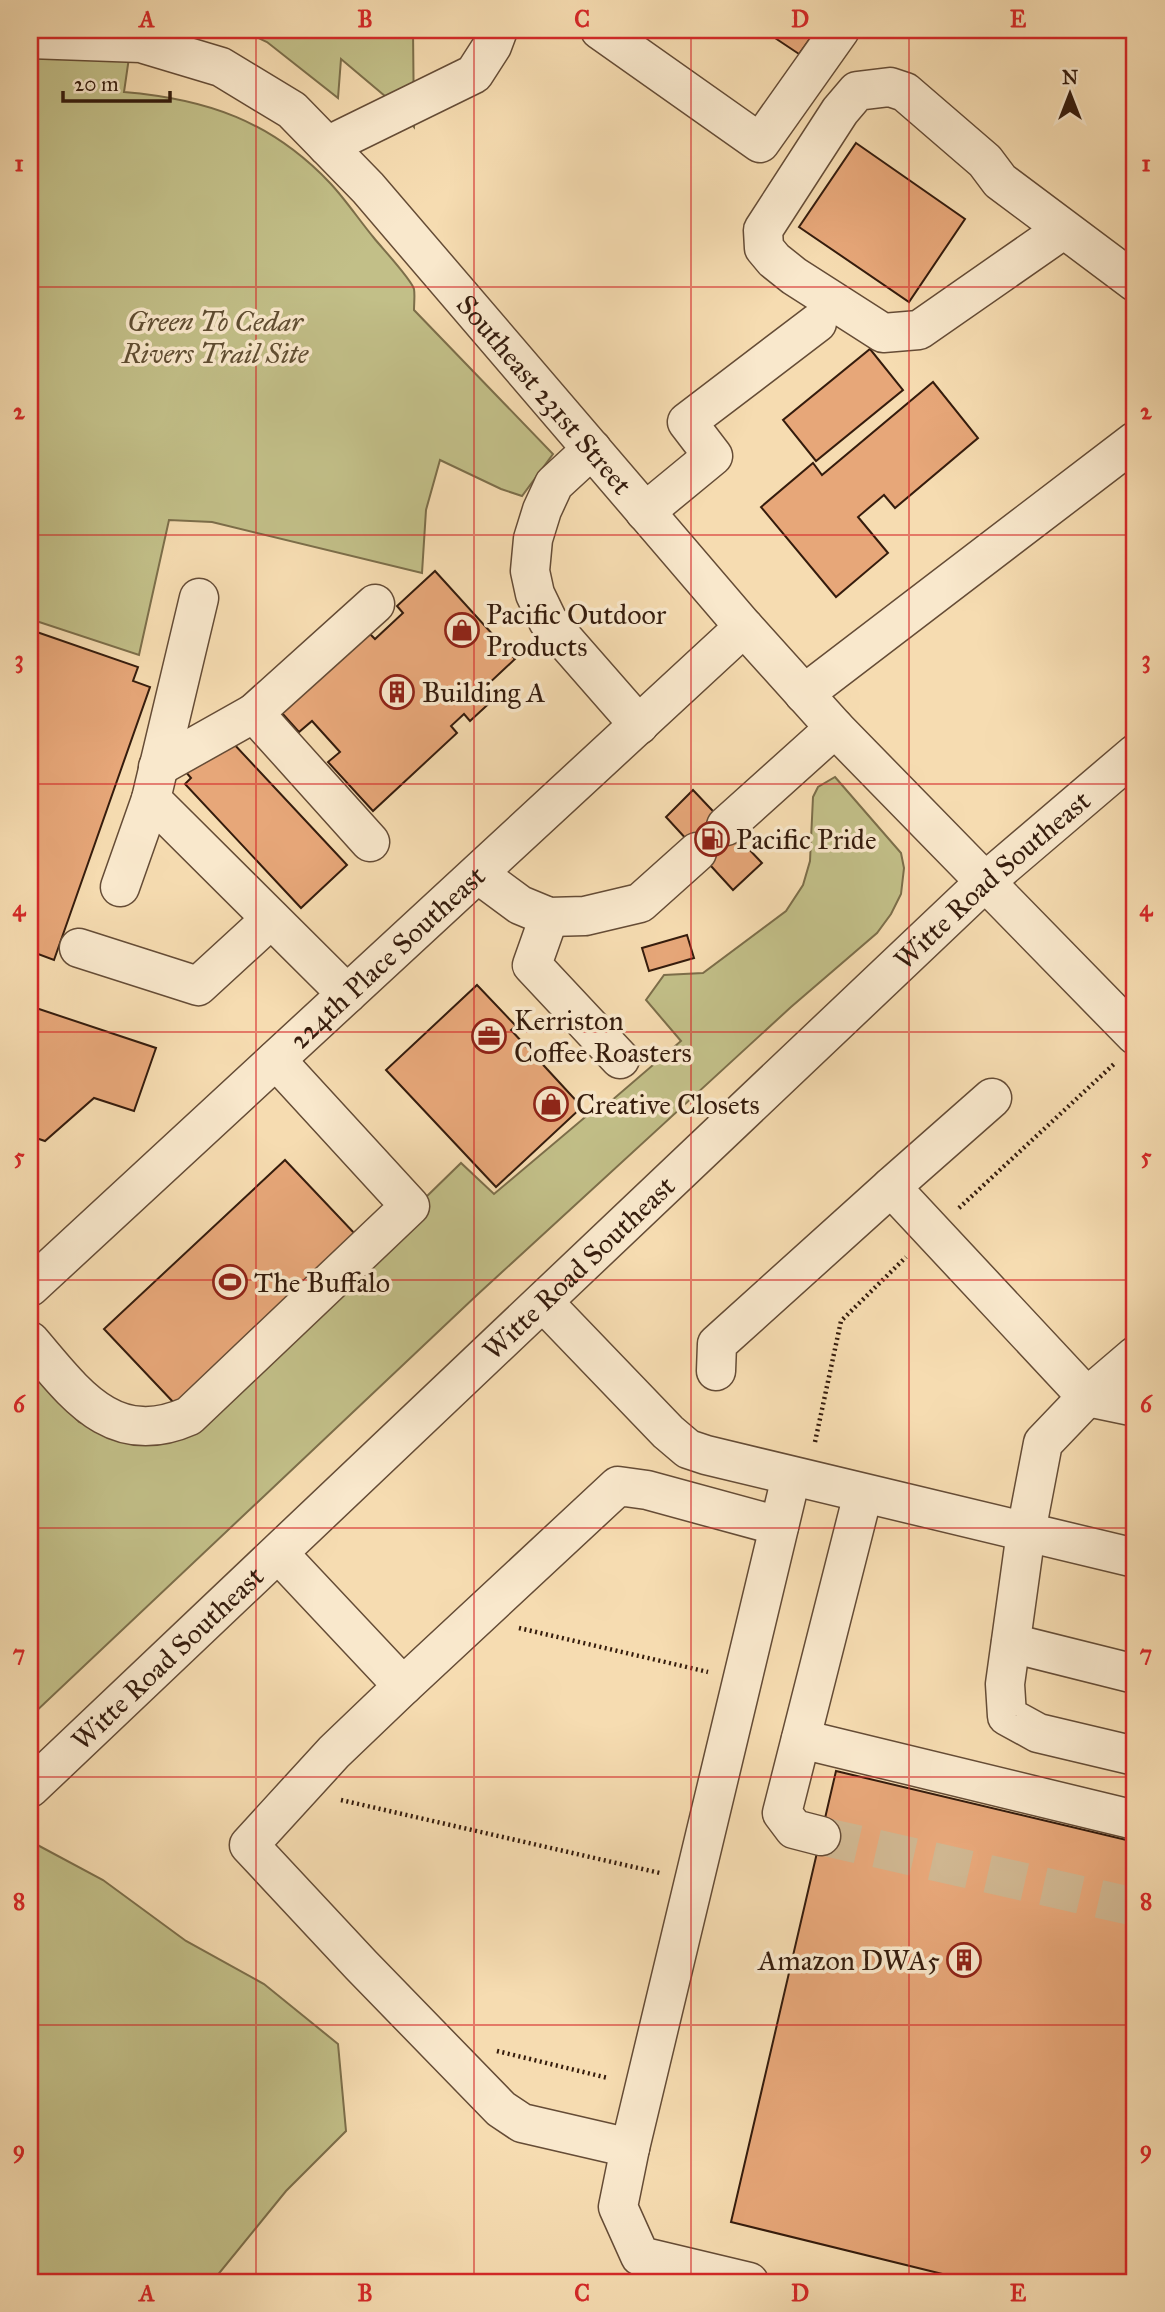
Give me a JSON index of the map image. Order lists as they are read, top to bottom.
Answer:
{
  "streets": {
    "street": ["Southeast 231st Street", "Witte Road Southeast", "224th Place Southeast"]
  },
  "crossings": [
    ["Southeast 231st Street", "Witte Road Southeast"],
    ["Southeast 231st Street", "224th Place Southeast"]
  ],
  "parks": ["Green To Cedar Rivers Trail Site"],
  "places": {
    "shop": ["Pacific Outdoor Products", "Creative Closets"],
    "building": ["Building A", "Amazon DWA5"],
    "fuel station": ["Pacific Pride"],
    "office": ["Kerriston Coffee Roasters"],
    "sports": ["The Buffalo"]
  },
  "scale_bar": "20 m",
  "north": "top",
  "grid": {
    "columns": [
      "A",
      "B",
      "C",
      "D",
      "E"
    ],
    "rows": [
      "1",
      "2",
      "3",
      "4",
      "5",
      "6",
      "7",
      "8",
      "9"
    ]
  }
}
